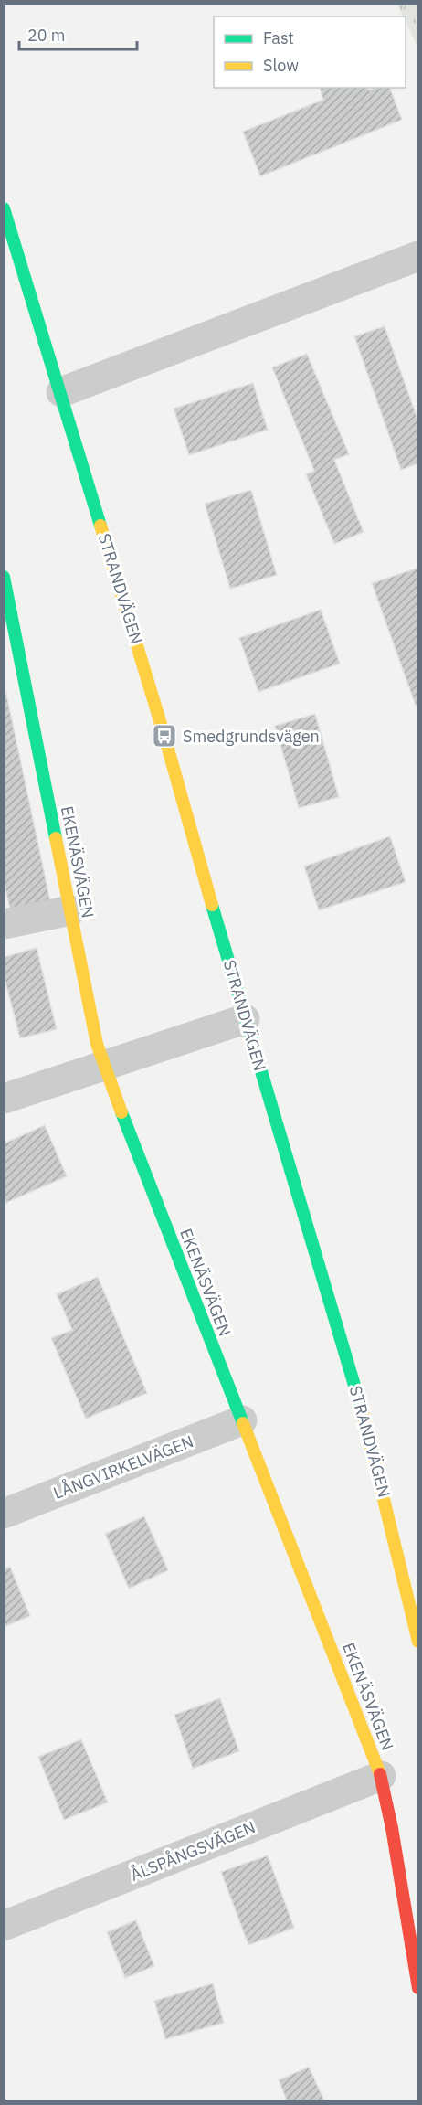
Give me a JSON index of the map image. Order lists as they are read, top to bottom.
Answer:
{
  "streets": {
    "street": [
      "STRANDVÄGEN",
      "EKENÄSVÄGEN",
      "LÅNGVIRKELVÄGEN",
      "ÅLSPÅNGSVÄGEN"
    ]
  },
  "crossings": [
    ["EKENÄSVÄGEN", "LÅNGVIRKELVÄGEN"],
    ["EKENÄSVÄGEN", "ÅLSPÅNGSVÄGEN"]
  ],
  "places": {
    "bus stop": ["Smedgrundsvägen"]
  },
  "legend": ["Fast", "Slow"],
  "scale_bar": "20 m"
}
